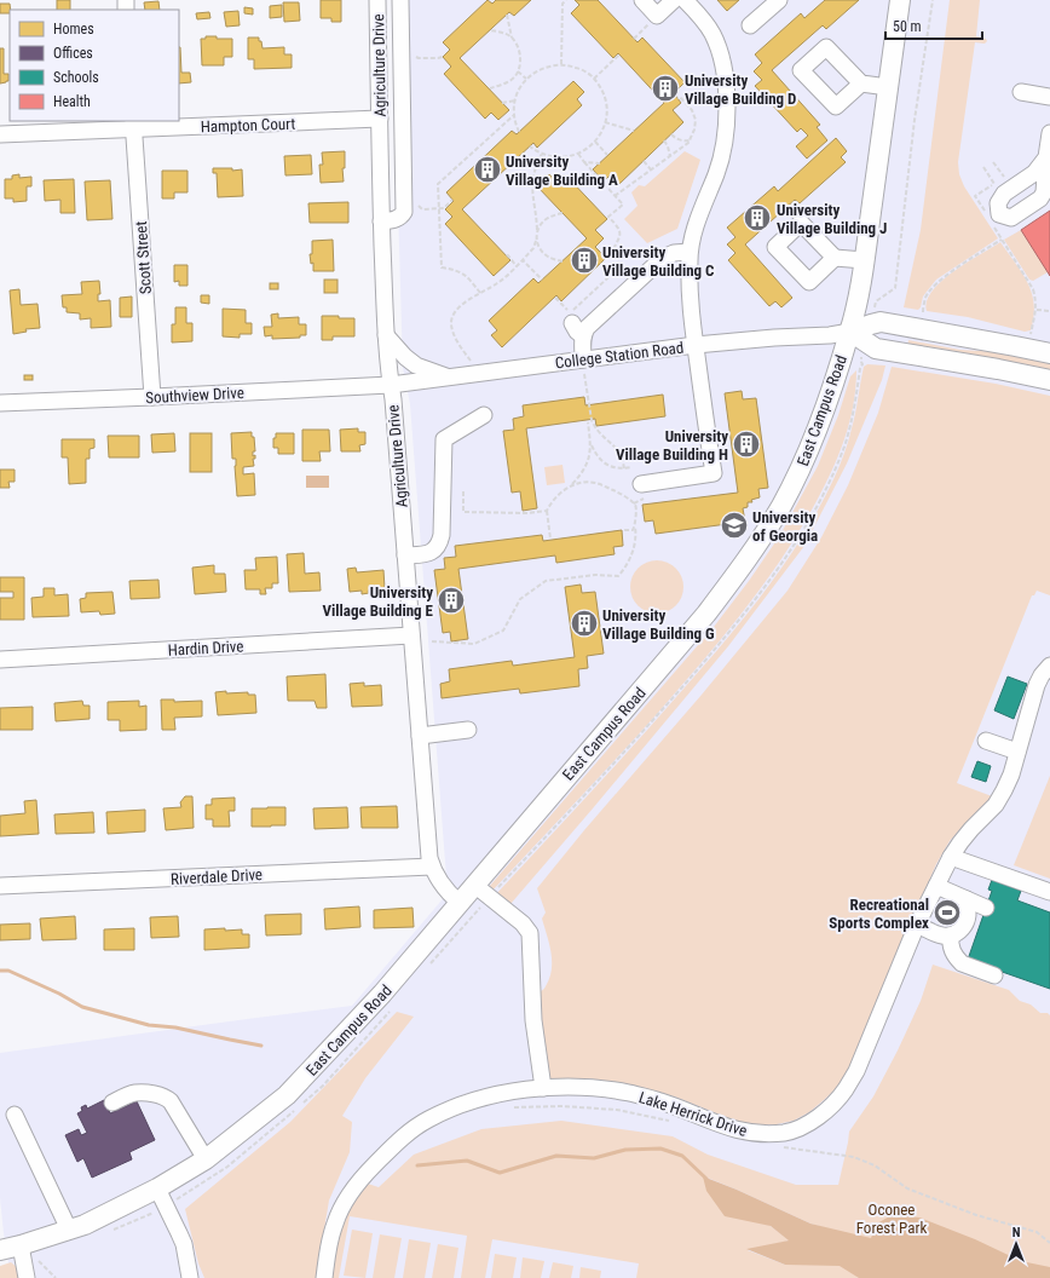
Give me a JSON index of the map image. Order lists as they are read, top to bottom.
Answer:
{
  "streets": {
    "main road": ["College Station Road", "East Campus Road"],
    "street": [
      "Agriculture Drive",
      "Hampton Court",
      "Scott Street",
      "Southview Drive",
      "Hardin Drive",
      "Riverdale Drive",
      "Lake Herrick Drive"
    ]
  },
  "crossings": [
    ["Agriculture Drive", "Hampton Court"],
    ["Agriculture Drive", "College Station Road"],
    ["Agriculture Drive", "Southview Drive"],
    ["Agriculture Drive", "East Campus Road"],
    ["Agriculture Drive", "Hardin Drive"],
    ["Agriculture Drive", "Riverdale Drive"],
    ["Hampton Court", "Scott Street"],
    ["Scott Street", "Southview Drive"],
    ["College Station Road", "Southview Drive"],
    ["College Station Road", "East Campus Road"]
  ],
  "parks": ["Oconee Forest Park"],
  "places": {
    "building": [
      "University Village Building D",
      "University Village Building A",
      "University Village Building J",
      "University Village Building C",
      "University Village Building H",
      "University Village Building E",
      "University Village Building G"
    ],
    "school or university": ["University of Georgia"],
    "sports": ["Recreational Sports Complex"]
  },
  "legend": [
    "Homes",
    "Offices",
    "Schools",
    "Health"
  ],
  "scale_bar": "50 m",
  "north": "top"
}
